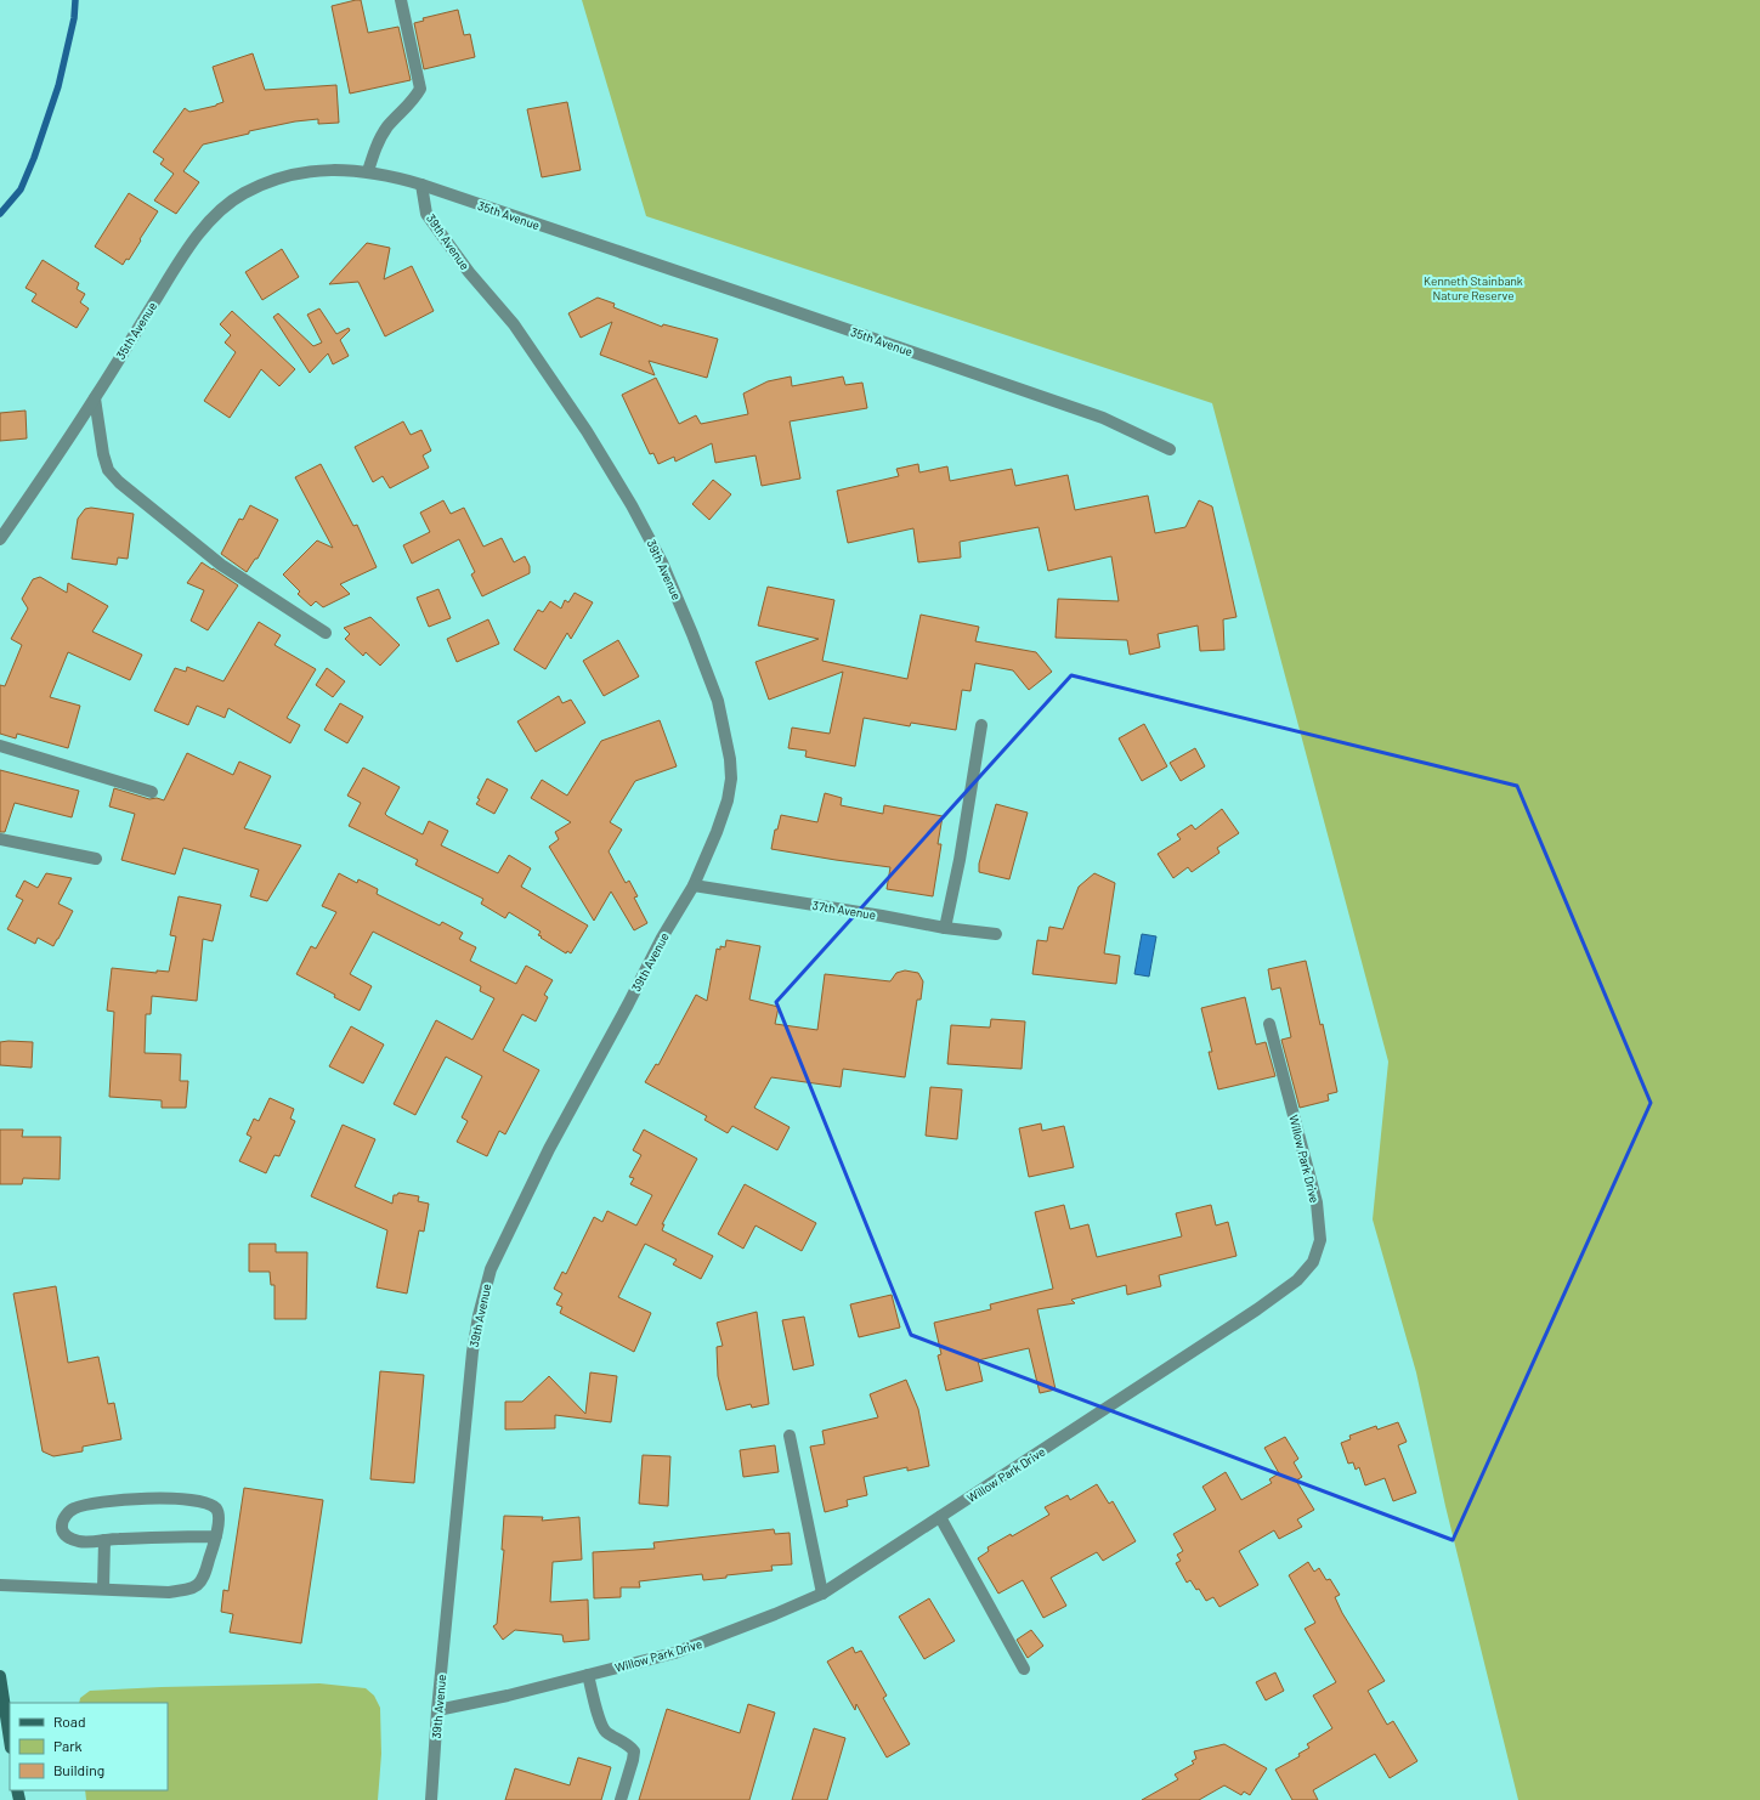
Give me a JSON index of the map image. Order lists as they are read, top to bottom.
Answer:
{
  "streets": {
    "street": [
      "35th Avenue",
      "39th Avenue",
      "37th Avenue",
      "Willow Park Drive"
    ]
  },
  "crossings": [
    ["35th Avenue", "39th Avenue"],
    ["39th Avenue", "37th Avenue"],
    ["39th Avenue", "Willow Park Drive"]
  ],
  "parks": ["Kenneth Stainbank Nature Reserve"],
  "legend": ["Road", "Park", "Building"]
}
